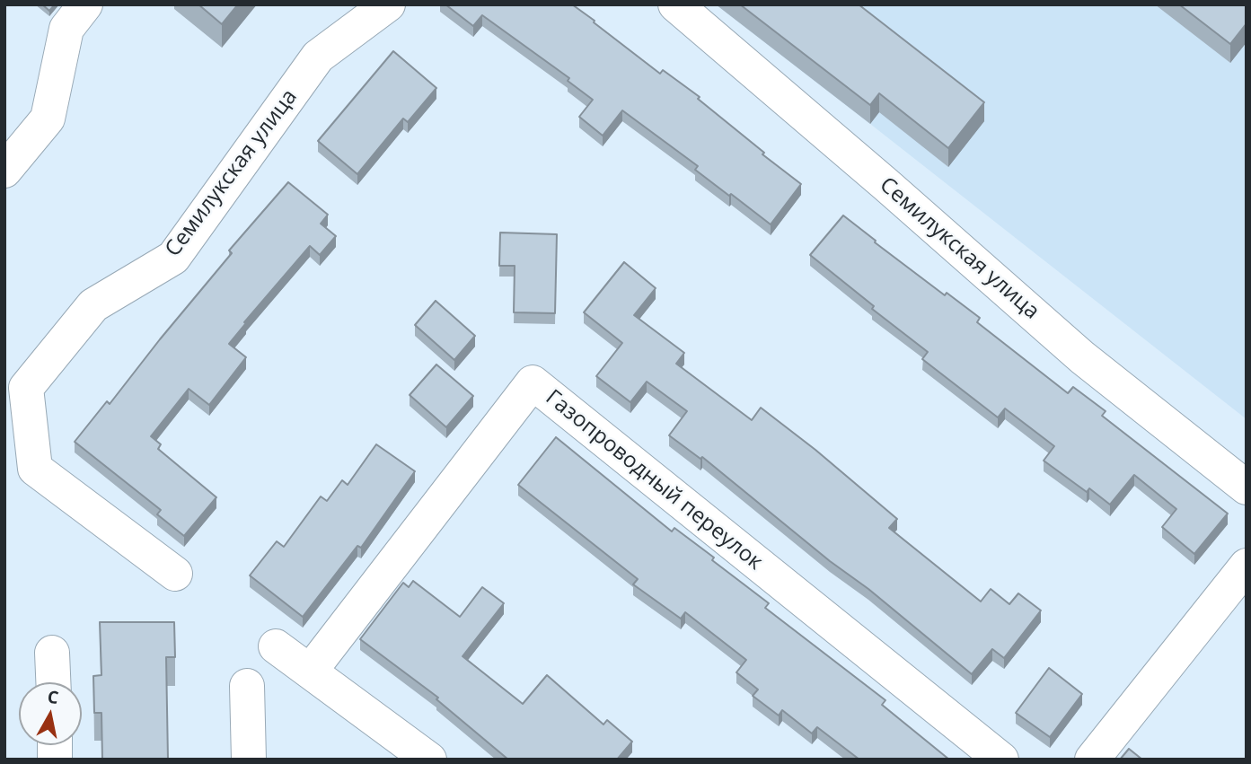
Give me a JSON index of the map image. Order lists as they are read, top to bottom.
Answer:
{
  "streets": {
    "street": ["Семилукская улица", "Газопроводный переулок"]
  },
  "north": "top"
}
